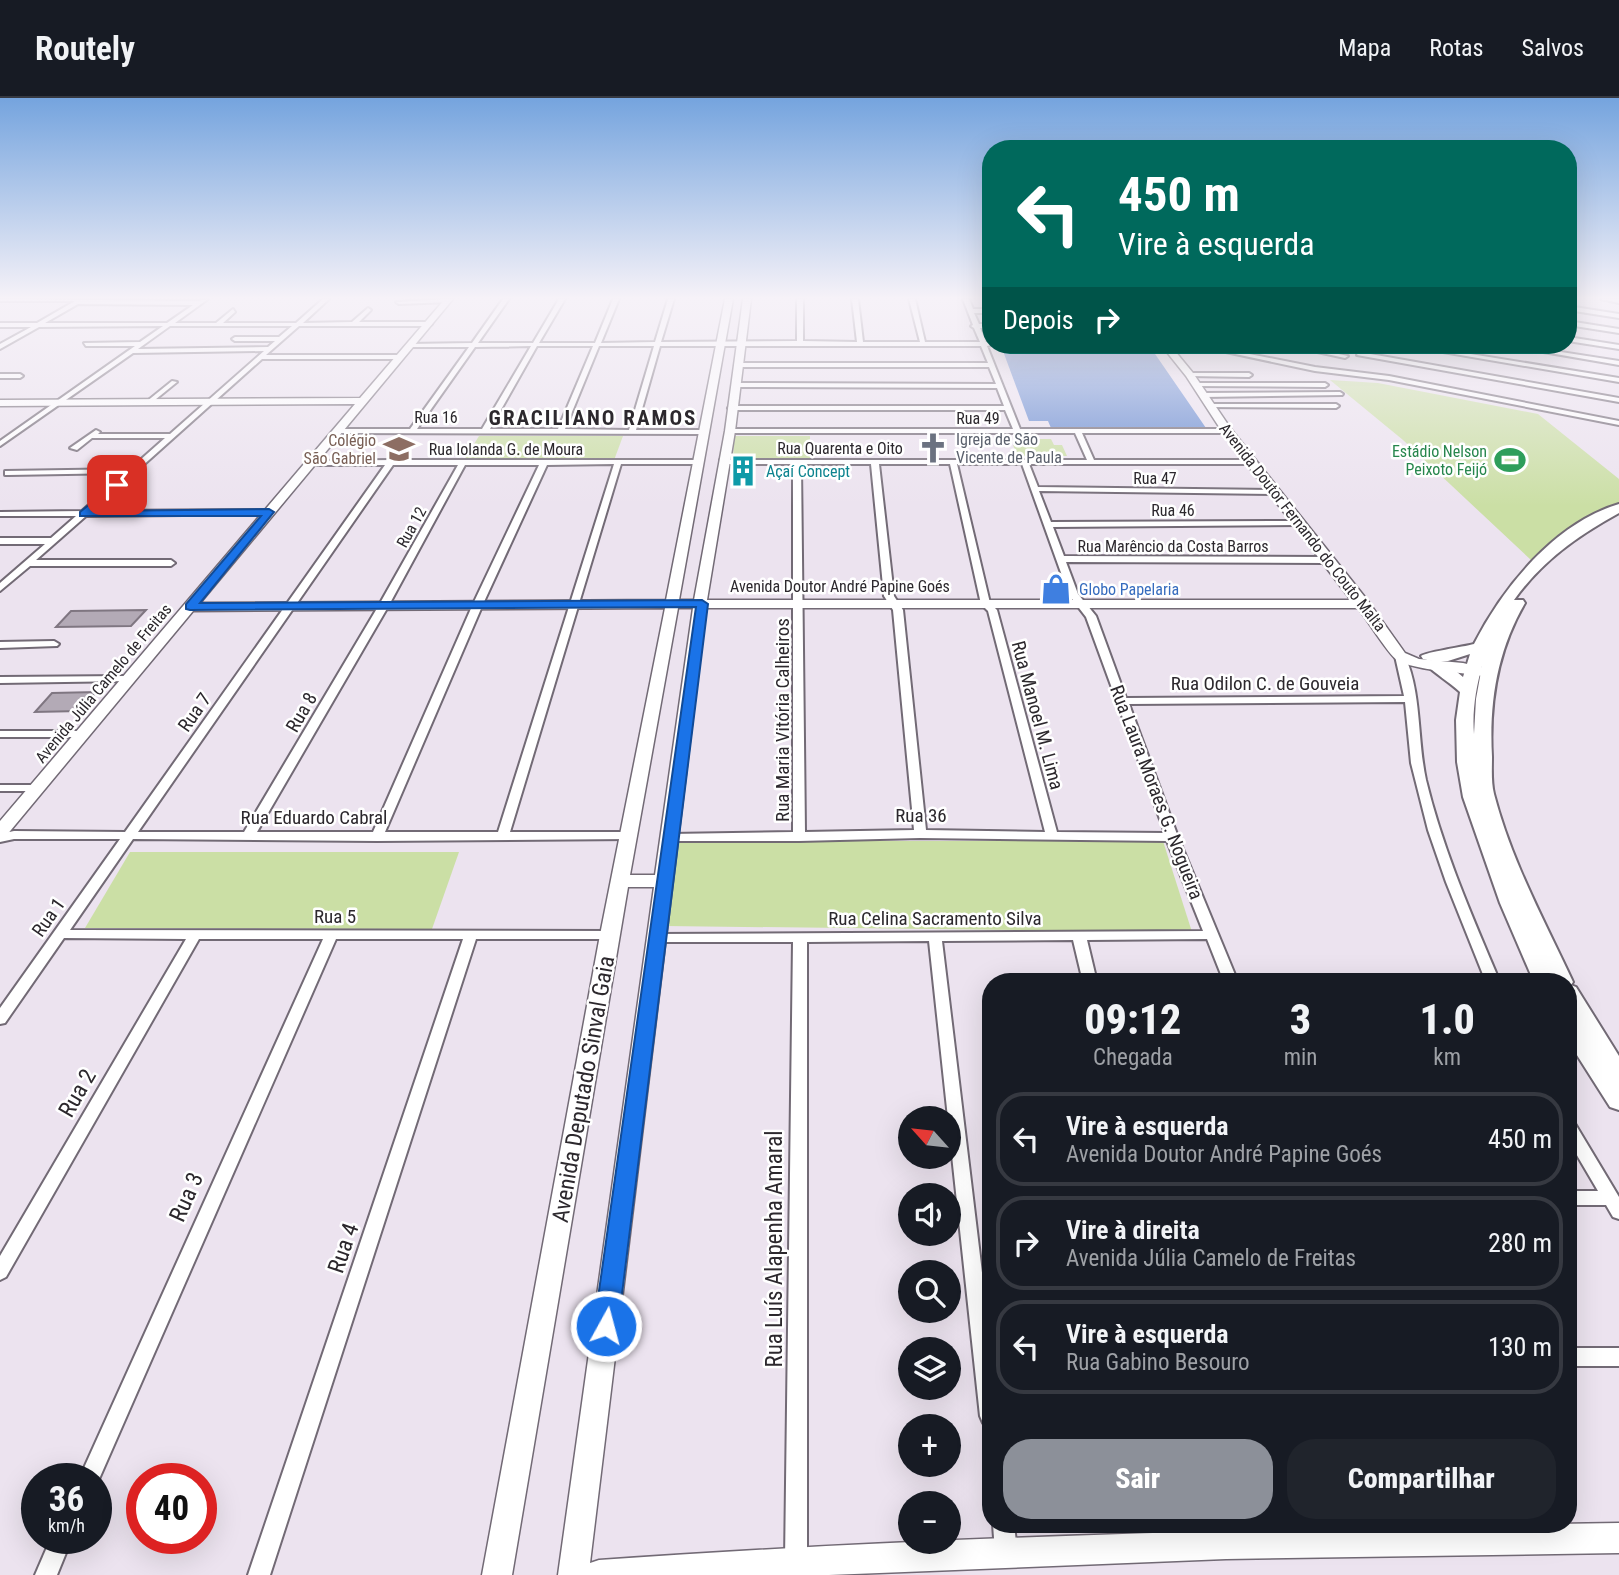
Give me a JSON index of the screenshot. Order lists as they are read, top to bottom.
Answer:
{
  "streets": {
    "street": [
      "Rua 16",
      "Rua 49",
      "Rua Quarenta e Oito",
      "Rua Iolanda G. de Moura",
      "Rua 47",
      "Rua 46",
      "Rua 12",
      "Avenida Doutor Fernando do Couto Malta",
      "Rua Marêncio da Costa Barros",
      "Avenida Doutor André Papine Goés",
      "Avenida Júlia Camelo de Freitas",
      "Rua Odilon C. de Gouveia",
      "Rua 7",
      "Rua 8",
      "Rua Manoel M. Lima",
      "Rua Maria Vitória Calheiros",
      "Rua Laura Moraes G. Nogueira",
      "Rua 36",
      "Rua Eduardo Cabral",
      "Rua 5",
      "Rua 1",
      "Rua Celina Sacramento Silva",
      "Avenida Deputado Sinval Gaia",
      "Rua 2",
      "Rua 3",
      "Rua 4",
      "Rua Luís Alapenha Amaral"
    ]
  },
  "crossings": [
    ["Rua 16", "Avenida Júlia Camelo de Freitas"],
    ["Rua 16", "Avenida Deputado Sinval Gaia"],
    ["Rua 49", "Avenida Doutor Fernando do Couto Malta"],
    ["Rua Quarenta e Oito", "Avenida Doutor Fernando do Couto Malta"],
    ["Rua Quarenta e Oito", "Rua Maria Vitória Calheiros"],
    ["Rua Quarenta e Oito", "Rua Laura Moraes G. Nogueira"],
    ["Rua Iolanda G. de Moura", "Rua 12"],
    ["Rua Iolanda G. de Moura", "Avenida Júlia Camelo de Freitas"],
    ["Rua Iolanda G. de Moura", "Rua 7"],
    ["Rua Iolanda G. de Moura", "Avenida Deputado Sinval Gaia"],
    ["Rua 47", "Avenida Doutor Fernando do Couto Malta"],
    ["Rua 47", "Rua Laura Moraes G. Nogueira"],
    ["Rua 46", "Avenida Doutor Fernando do Couto Malta"],
    ["Rua 46", "Rua Laura Moraes G. Nogueira"],
    ["Rua 12", "Avenida Doutor André Papine Goés"],
    ["Rua 12", "Rua 8"],
    ["Avenida Doutor Fernando do Couto Malta", "Rua Marêncio da Costa Barros"],
    ["Avenida Doutor Fernando do Couto Malta", "Avenida Doutor André Papine Goés"],
    ["Avenida Doutor Fernando do Couto Malta", "Rua Odilon C. de Gouveia"],
    ["Rua Marêncio da Costa Barros", "Rua Laura Moraes G. Nogueira"],
    ["Avenida Doutor André Papine Goés", "Avenida Júlia Camelo de Freitas"],
    ["Avenida Doutor André Papine Goés", "Rua 7"],
    ["Avenida Doutor André Papine Goés", "Rua 8"],
    ["Avenida Doutor André Papine Goés", "Rua Manoel M. Lima"],
    ["Avenida Doutor André Papine Goés", "Rua Maria Vitória Calheiros"],
    ["Avenida Doutor André Papine Goés", "Rua Laura Moraes G. Nogueira"],
    ["Avenida Doutor André Papine Goés", "Avenida Deputado Sinval Gaia"],
    ["Rua Odilon C. de Gouveia", "Rua Laura Moraes G. Nogueira"],
    ["Rua 7", "Rua Eduardo Cabral"],
    ["Rua 7", "Rua 1"],
    ["Rua 8", "Rua Eduardo Cabral"],
    ["Rua Manoel M. Lima", "Rua 36"],
    ["Rua Maria Vitória Calheiros", "Rua 36"],
    ["Rua Laura Moraes G. Nogueira", "Rua 36"],
    ["Rua Laura Moraes G. Nogueira", "Rua Celina Sacramento Silva"],
    ["Rua Eduardo Cabral", "Rua 1"],
    ["Rua Eduardo Cabral", "Avenida Deputado Sinval Gaia"],
    ["Rua 5", "Rua 1"],
    ["Rua 5", "Avenida Deputado Sinval Gaia"],
    ["Rua 5", "Rua 2"],
    ["Rua 5", "Rua 3"],
    ["Rua 5", "Rua 4"],
    ["Rua Celina Sacramento Silva", "Rua Luís Alapenha Amaral"]
  ],
  "districts": ["GRACILIANO RAMOS"],
  "places": {
    "church": ["Igreja de São Vicente de Paula"],
    "school or university": ["Colégio São Gabriel"],
    "sports": ["Estádio Nelson Peixoto Feijó"],
    "building": ["Açaí Concept"],
    "shop": ["Globo Papelaria"]
  },
  "north": "top left",
  "page": {
    "header": "Routely",
    "nav": ["Mapa", "Rotas", "Salvos"],
    "turn": ["450 m", "Vire à esquerda"],
    "then": "Depois",
    "eta": [
      "09:12",
      "Chegada",
      "3",
      "min",
      "1.0",
      "km"
    ],
    "list": [
      {
        "name": "Vire à esquerda",
        "note": "Avenida Doutor André Papine Goés",
        "value": "450 m"
      },
      {
        "name": "Vire à direita",
        "note": "Avenida Júlia Camelo de Freitas",
        "value": "280 m"
      },
      {
        "name": "Vire à esquerda",
        "note": "Rua Gabino Besouro",
        "value": "130 m"
      }
    ],
    "map_buttons": ["+", "−"],
    "buttons": ["Sair", "Compartilhar"],
    "speed": "36 km/h",
    "limit": "40"
  }
}
